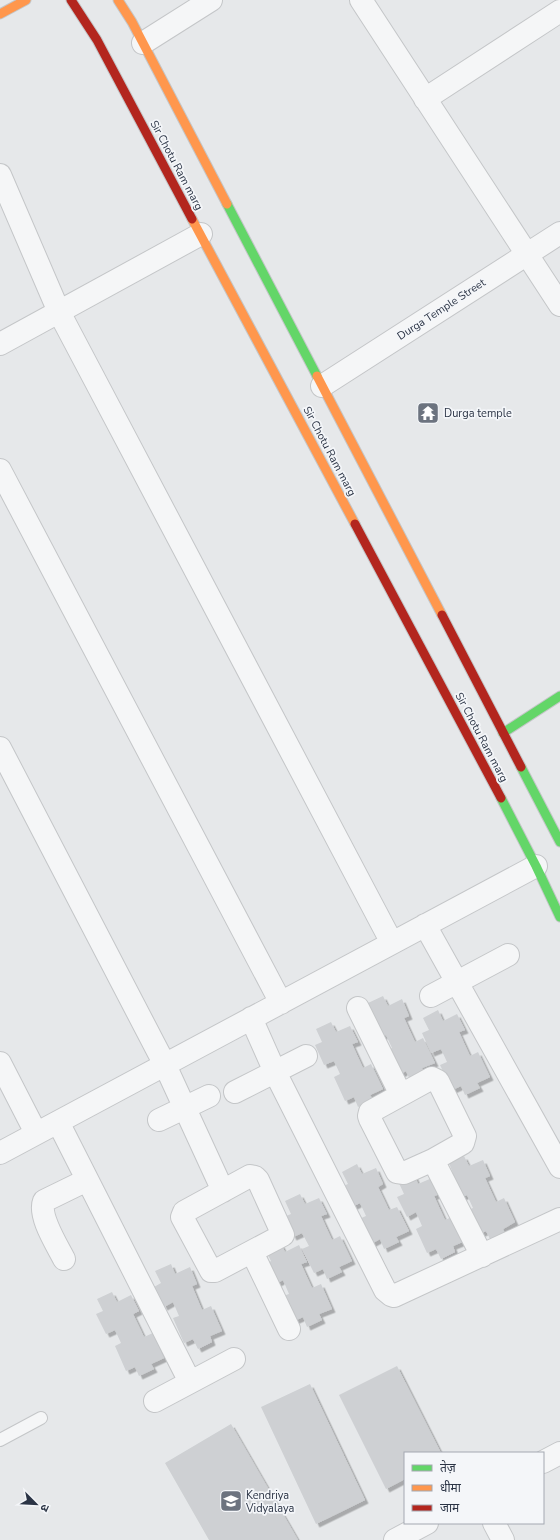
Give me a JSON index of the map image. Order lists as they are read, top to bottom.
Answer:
{
  "streets": {
    "street": ["Sir Chotu Ram marg", "Durga Temple Street"]
  },
  "crossings": [
    ["Sir Chotu Ram marg", "Durga Temple Street"]
  ],
  "places": {
    "temple": ["Durga temple"],
    "school or university": ["Kendriya Vidyalaya"]
  },
  "legend": ["तेज़", "धीमा", "जाम"],
  "north": "bottom right"
}
